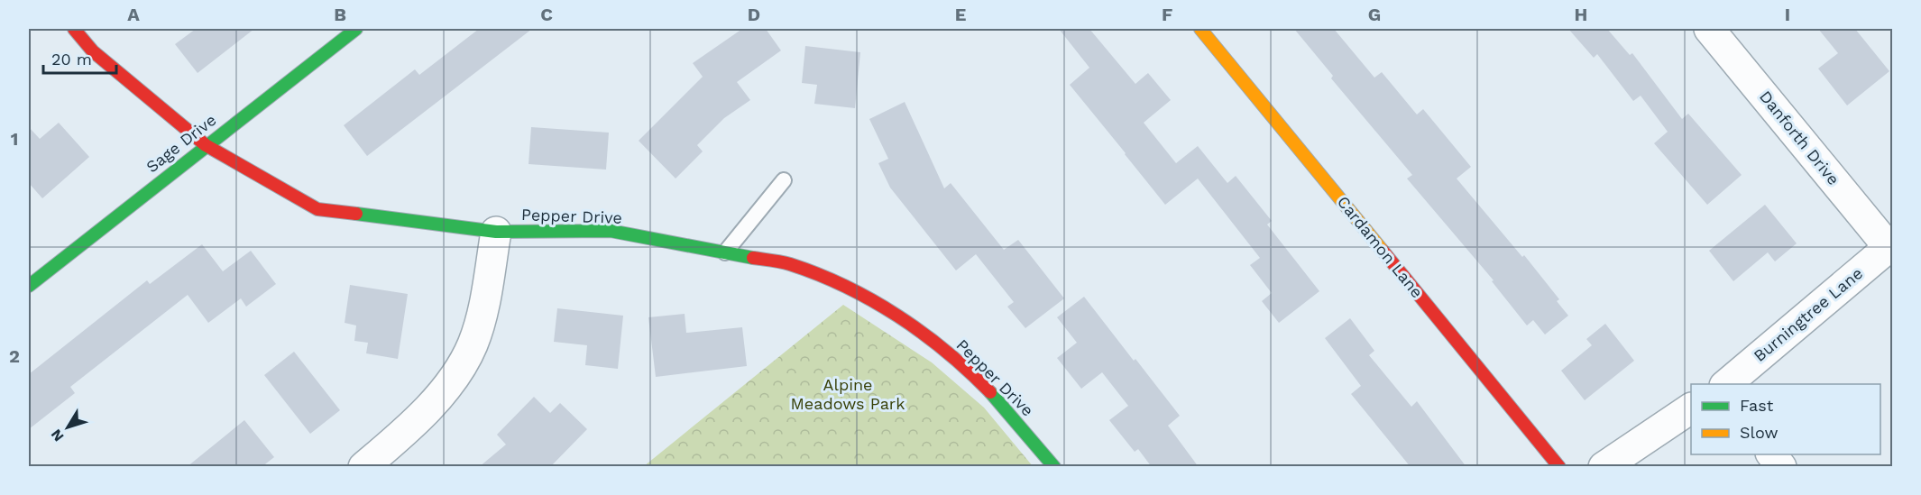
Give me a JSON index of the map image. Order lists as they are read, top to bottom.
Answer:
{
  "streets": {
    "street": [
      "Danforth Drive",
      "Sage Drive",
      "Pepper Drive",
      "Cardamon Lane",
      "Burningtree Lane"
    ]
  },
  "crossings": [
    ["Danforth Drive", "Burningtree Lane"],
    ["Sage Drive", "Pepper Drive"]
  ],
  "parks": ["Alpine Meadows Park"],
  "legend": ["Fast", "Slow"],
  "scale_bar": "20 m",
  "north": "bottom left",
  "grid": {
    "columns": [
      "A",
      "B",
      "C",
      "D",
      "E",
      "F",
      "G",
      "H",
      "I"
    ],
    "rows": ["1", "2"]
  }
}
